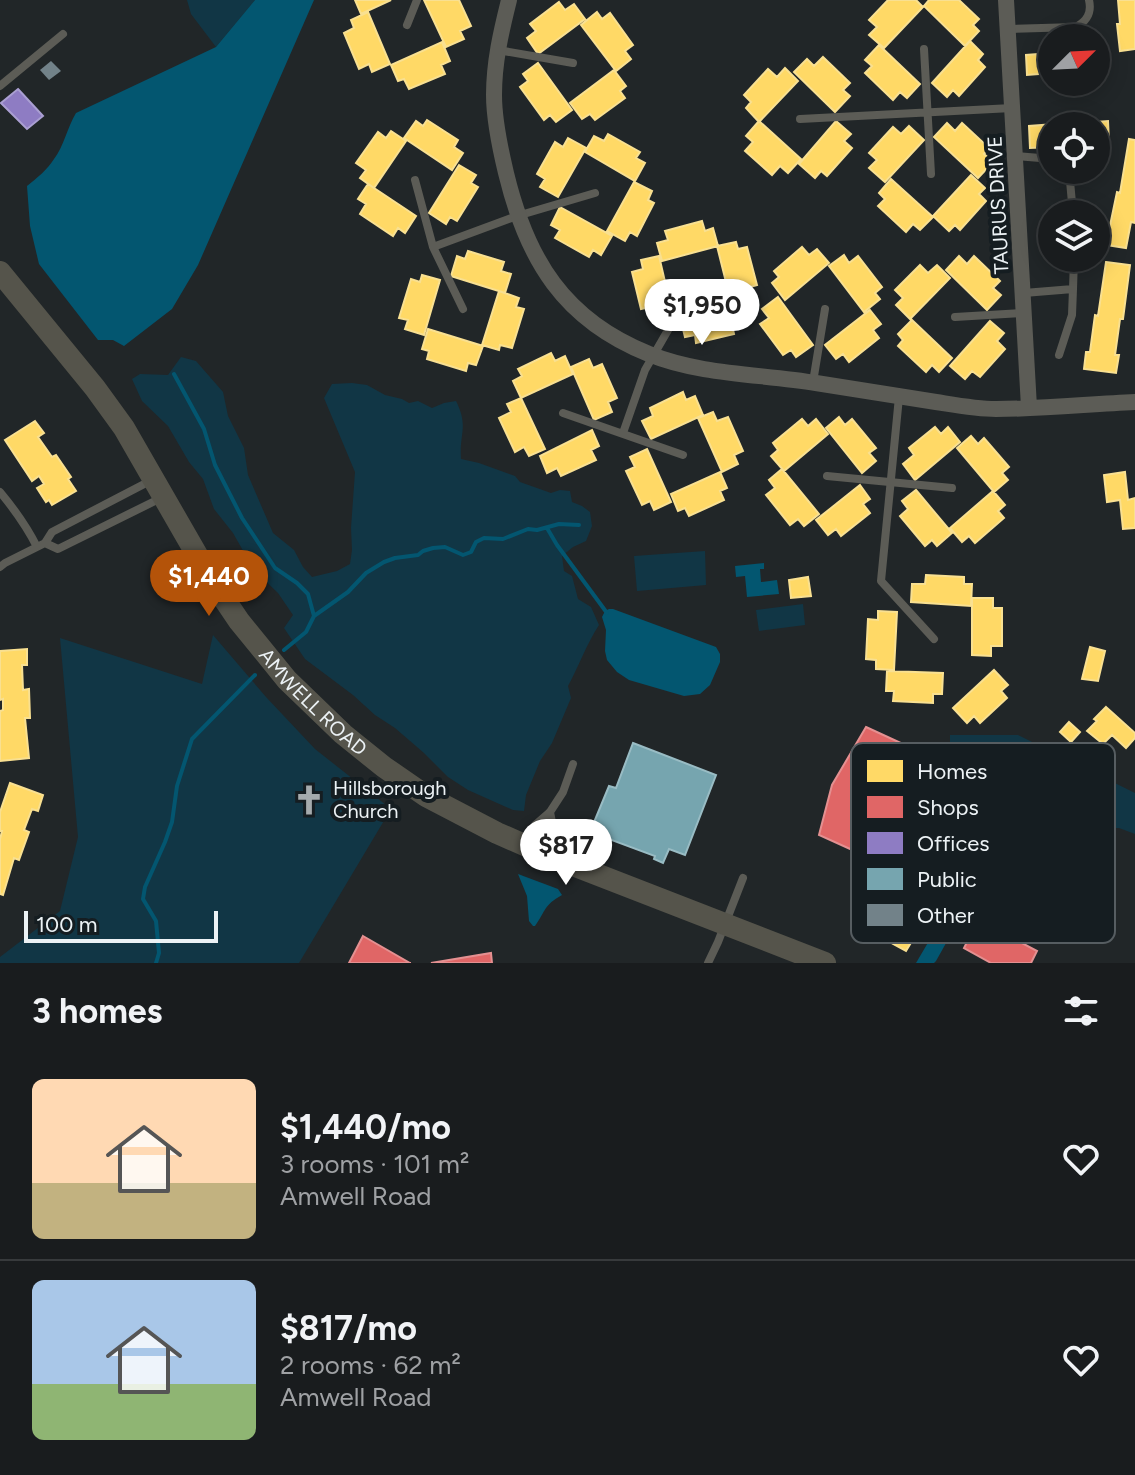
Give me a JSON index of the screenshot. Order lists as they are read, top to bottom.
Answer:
{
  "streets": {
    "main road": ["AMWELL ROAD"],
    "street": ["TAURUS DRIVE"]
  },
  "places": {
    "church": ["Hillsborough Church"]
  },
  "legend": [
    "Homes",
    "Shops",
    "Offices",
    "Public",
    "Other"
  ],
  "scale_bar": "100 m",
  "north": "top right",
  "page": {
    "price": ["$1,950", "$1,440", "$817"],
    "scale": "100 m",
    "heading": "3 homes",
    "list": [
      {
        "name": "$1,440/mo",
        "note": "3 rooms · 101 m² · Amwell Road"
      },
      {
        "name": "$817/mo",
        "note": "2 rooms · 62 m² · Amwell Road"
      }
    ]
  }
}
